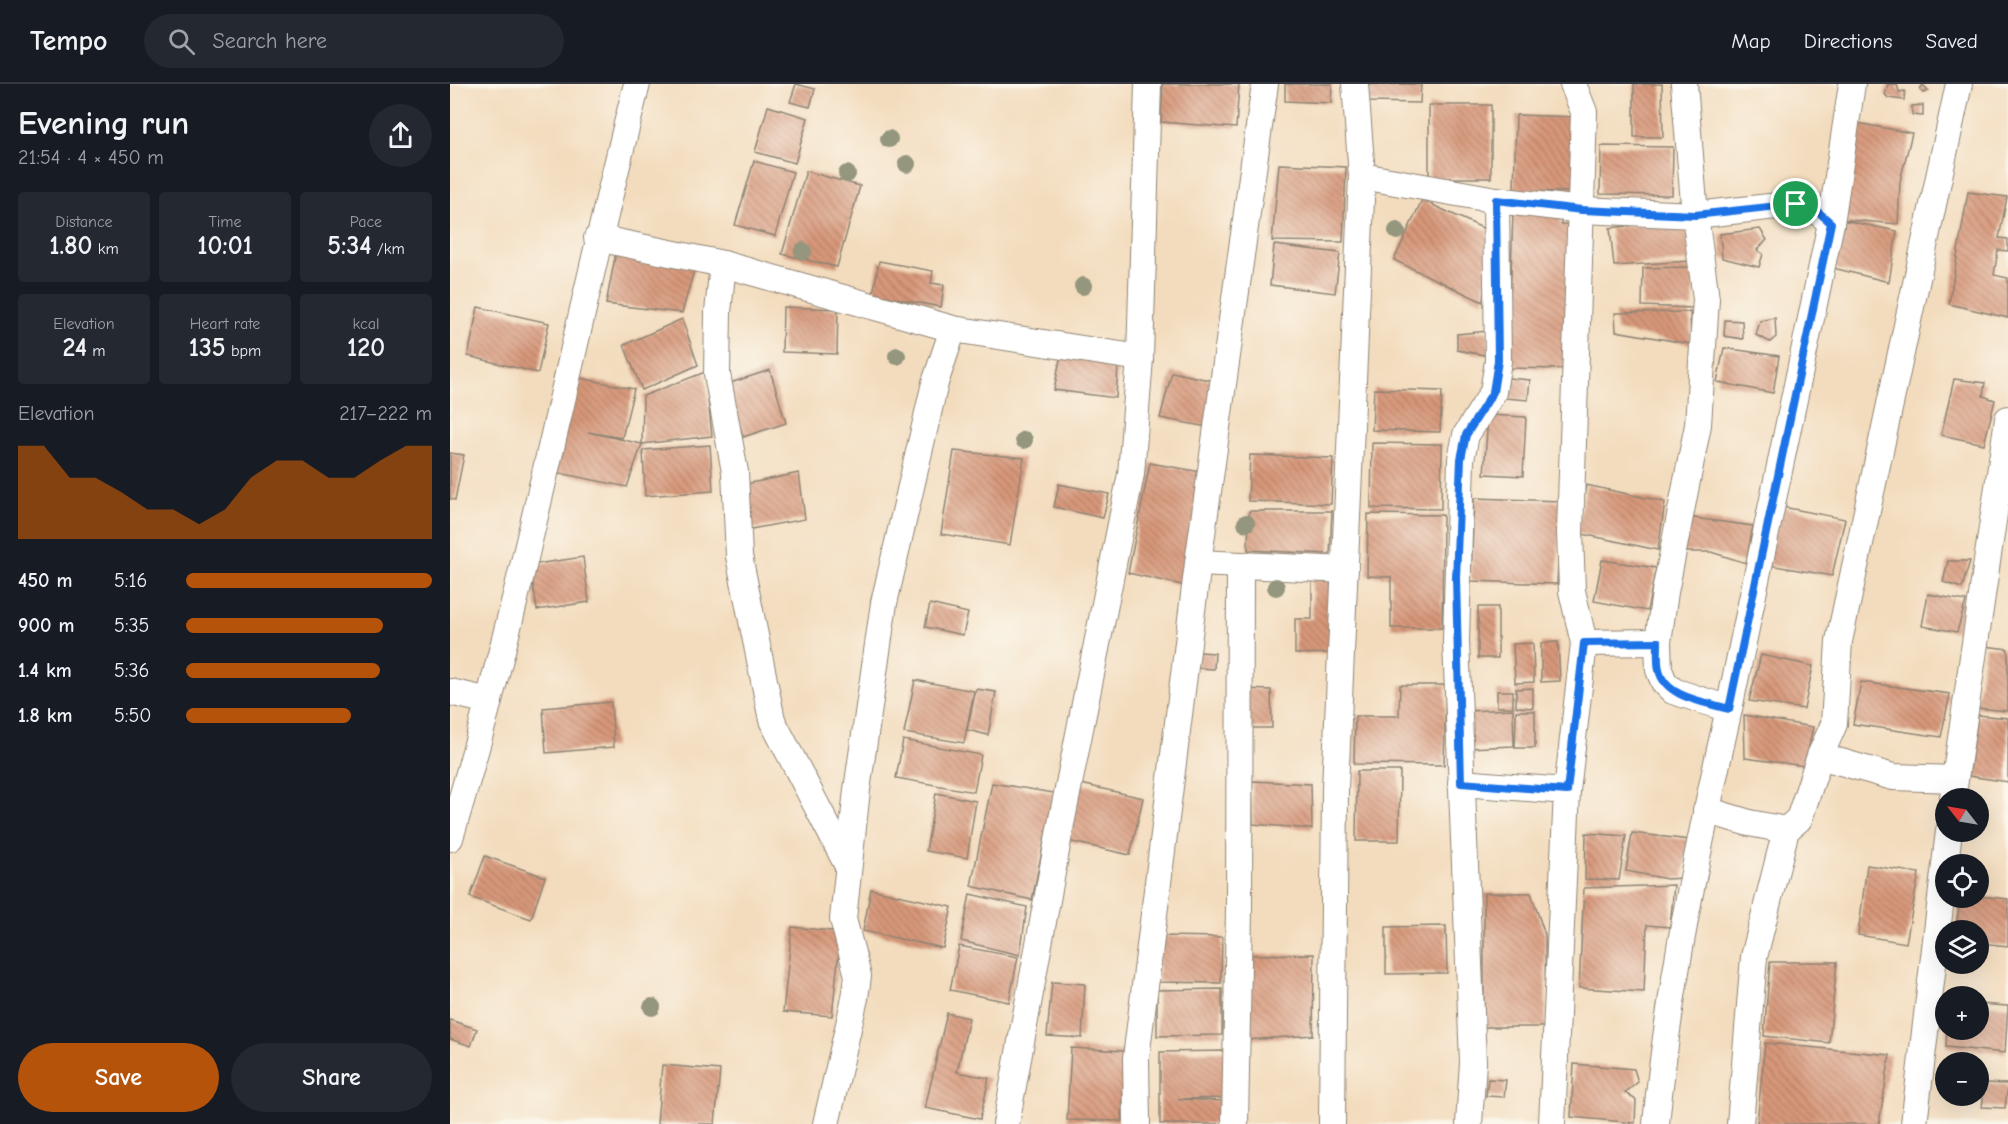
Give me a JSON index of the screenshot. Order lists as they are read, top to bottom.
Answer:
{
  "north": "top left",
  "page": {
    "header": "Tempo",
    "search": "Search here",
    "nav": ["Map", "Directions", "Saved"],
    "heading": ["Evening run", "21:54 · 4 × 450 m"],
    "stats": [
      ["Distance", "1.80 km"],
      ["Time", "10:01"],
      ["Pace", "5:34 /km"],
      ["Elevation", "24 m"],
      ["Heart rate", "135 bpm"],
      ["kcal", "120"]
    ],
    "chart": ["Elevation", "217–222 m"],
    "list": [
      {
        "name": "450 m",
        "note": "5:16"
      },
      {
        "name": "900 m",
        "note": "5:35"
      },
      {
        "name": "1.4 km",
        "note": "5:36"
      },
      {
        "name": "1.8 km",
        "note": "5:50"
      }
    ],
    "map_buttons": ["+", "−"],
    "buttons": ["Save", "Share"]
  }
}
